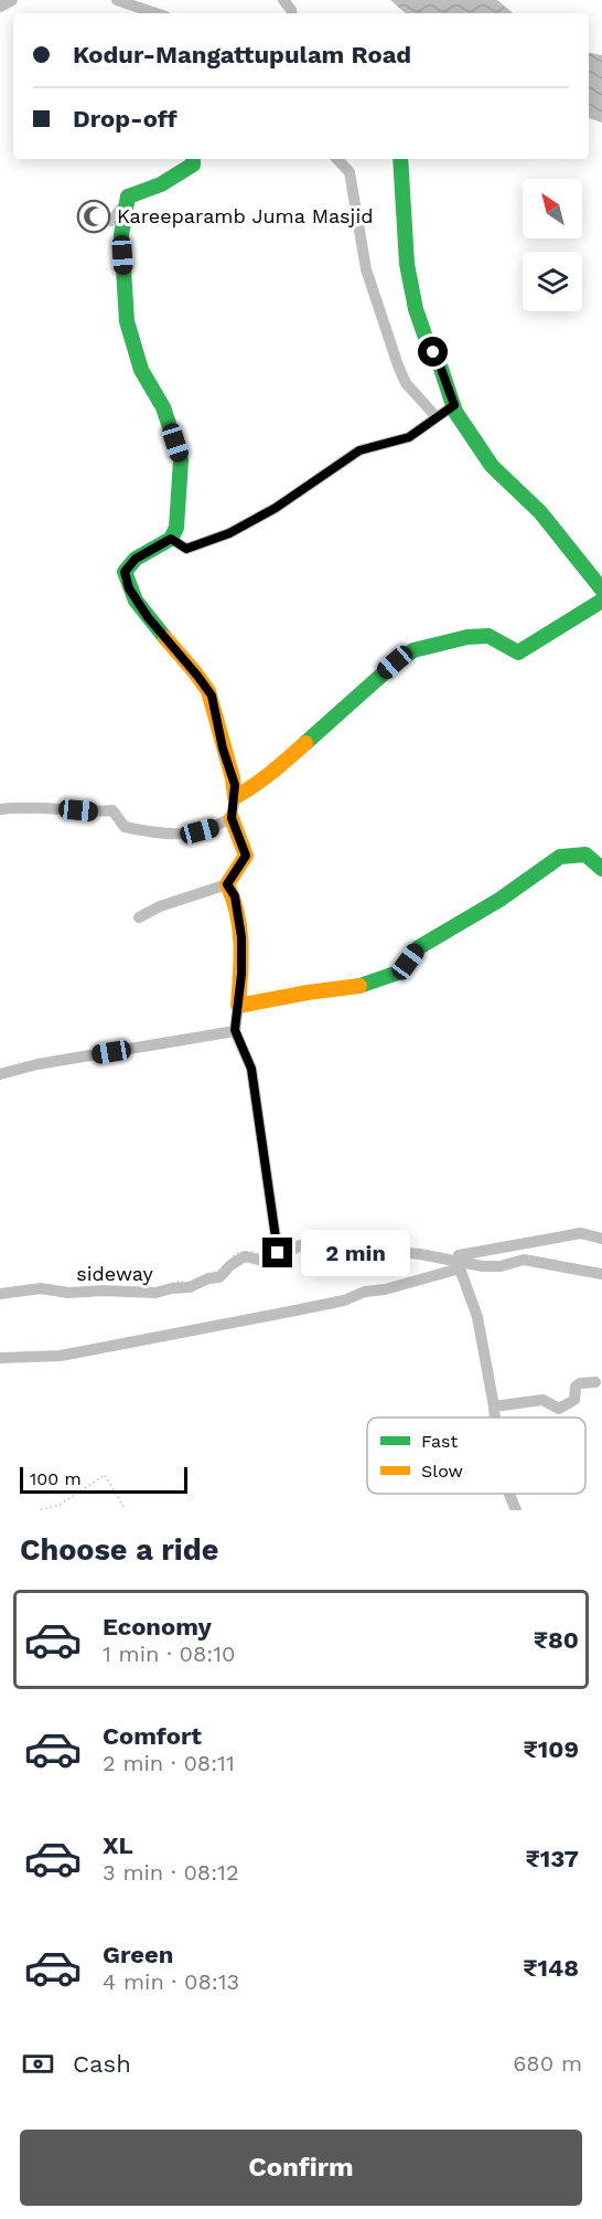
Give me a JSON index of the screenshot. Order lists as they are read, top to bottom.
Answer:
{
  "streets": {
    "path": ["sideway"]
  },
  "places": {
    "mosque": ["Kareeparamb Juma Masjid"]
  },
  "legend": ["Fast", "Slow"],
  "scale_bar": "100 m",
  "north": "top left",
  "page": {
    "banner": ["Kodur-Mangattupulam Road", "Drop-off"],
    "bubble": "2 min",
    "scale": "100 m",
    "heading": "Choose a ride",
    "list": [
      {
        "name": "Economy",
        "note": "1 min · 08:10",
        "value": "₹80"
      },
      {
        "name": "Comfort",
        "note": "2 min · 08:11",
        "value": "₹109"
      },
      {
        "name": "XL",
        "note": "3 min · 08:12",
        "value": "₹137"
      },
      {
        "name": "Green",
        "note": "4 min · 08:13",
        "value": "₹148"
      }
    ],
    "pay": ["Cash", "680 m"],
    "buttons": "Confirm"
  }
}
